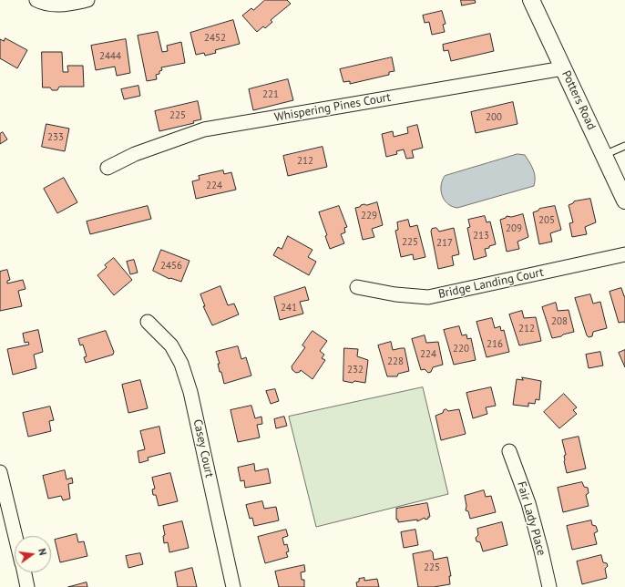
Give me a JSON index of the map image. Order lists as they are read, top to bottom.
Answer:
{
  "streets": {
    "street": [
      "Potters Road",
      "Whispering Pines Court",
      "Bridge Landing Court",
      "Casey Court",
      "Fair Lady Place"
    ]
  },
  "crossings": [
    ["Potters Road", "Whispering Pines Court"]
  ],
  "house_numbers": [
    "2452",
    "2444",
    "221",
    "225",
    "200",
    "233",
    "212",
    "224",
    "229",
    "205",
    "209",
    "213",
    "225",
    "217",
    "2456",
    "241",
    "208",
    "212",
    "216",
    "220",
    "224",
    "228",
    "232",
    "225"
  ],
  "north": "right"
}
